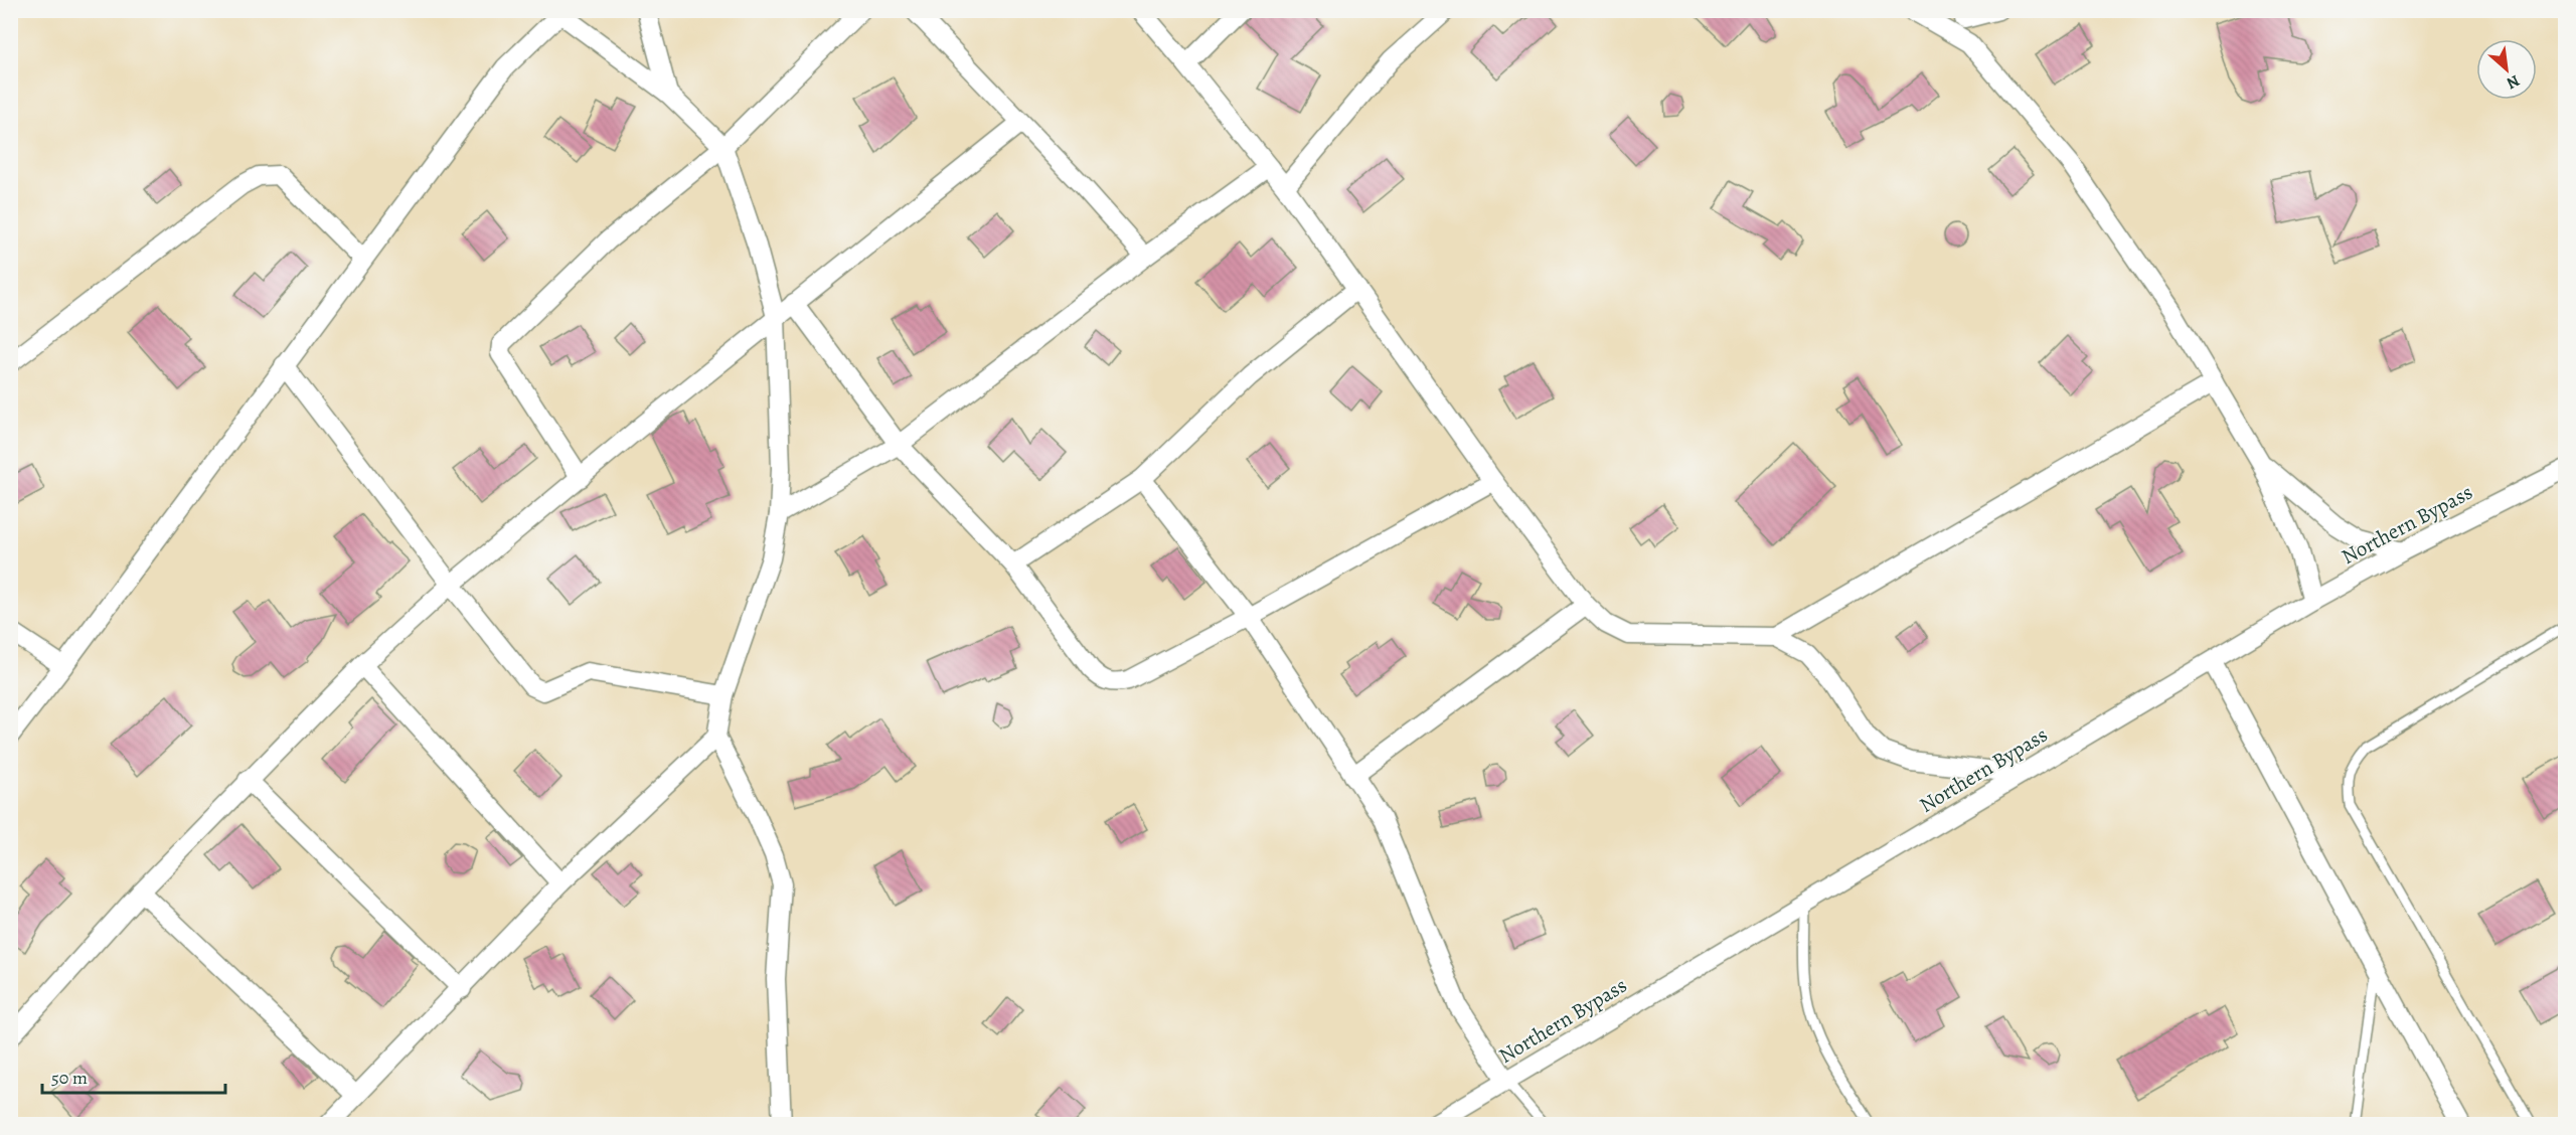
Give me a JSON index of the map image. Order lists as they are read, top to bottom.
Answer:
{
  "streets": {
    "street": ["Northern Bypass"]
  },
  "scale_bar": "50 m",
  "north": "bottom right"
}
